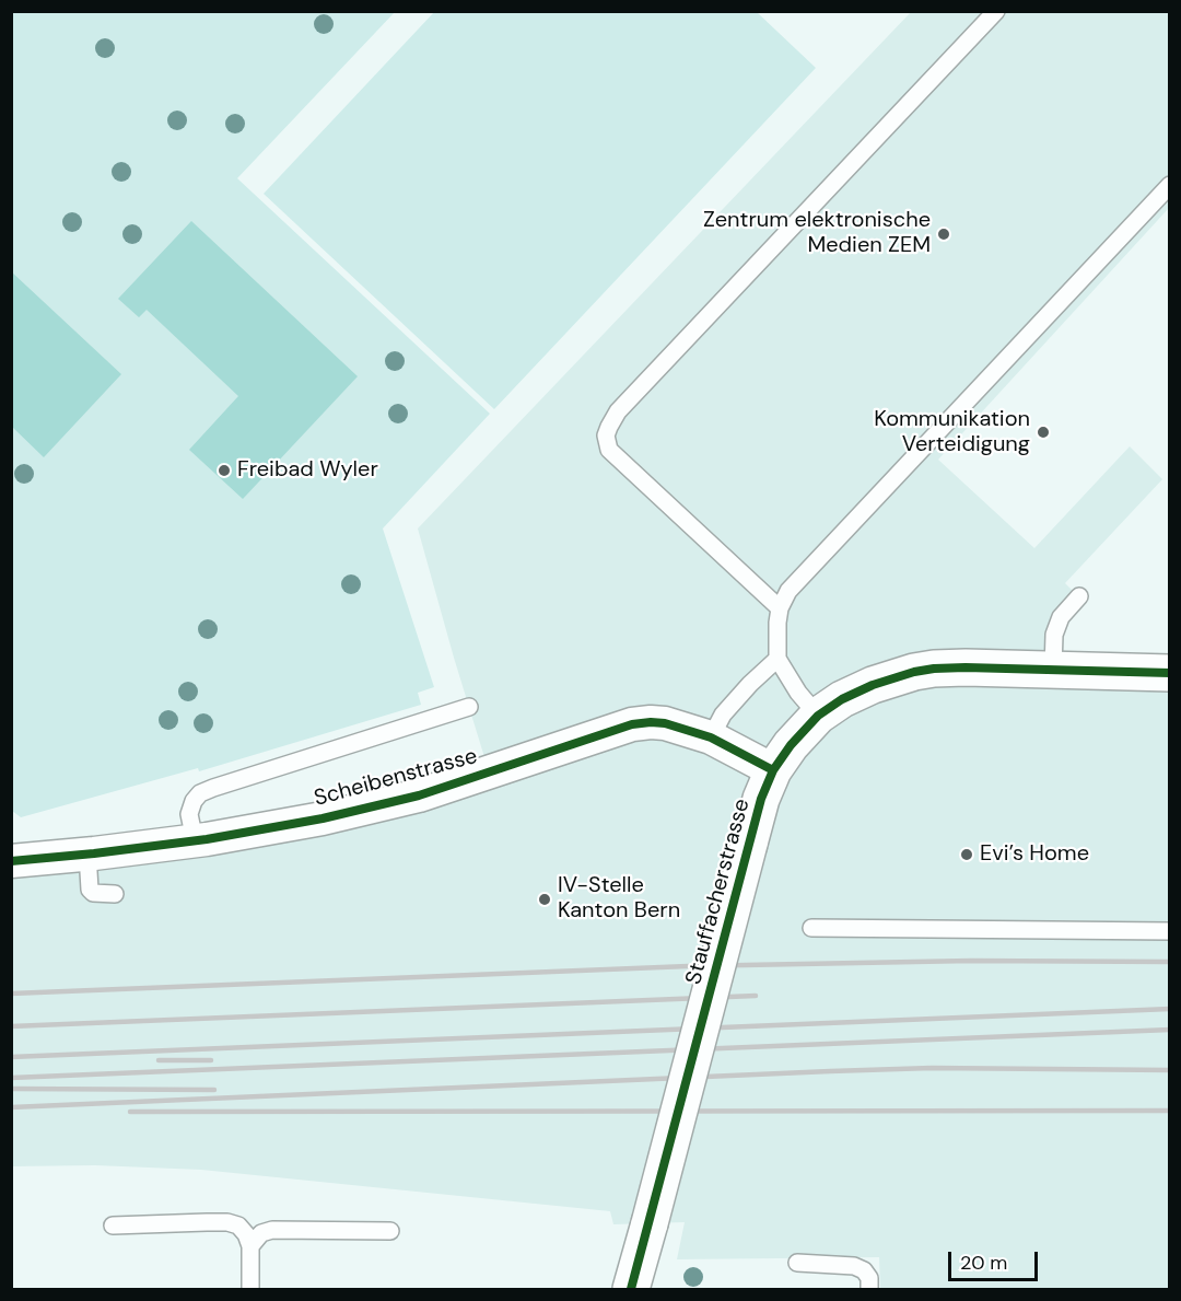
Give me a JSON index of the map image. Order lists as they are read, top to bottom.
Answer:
{
  "streets": {
    "street": ["Scheibenstrasse", "Stauffacherstrasse"]
  },
  "crossings": [
    ["Scheibenstrasse", "Stauffacherstrasse"]
  ],
  "places": [
    "Zentrum elektronische Medien ZEM",
    "Kommunikation Verteidigung",
    "Freibad Wyler",
    "Evi’s Home",
    "IV-Stelle Kanton Bern"
  ],
  "scale_bar": "20 m"
}
